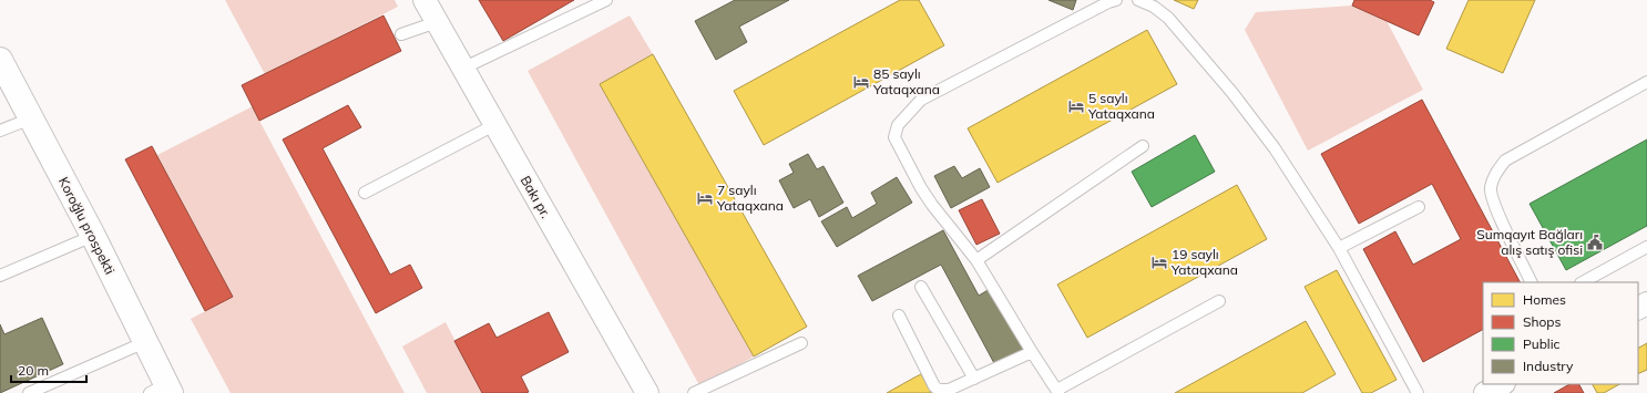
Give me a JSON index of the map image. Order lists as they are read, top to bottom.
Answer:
{
  "streets": {
    "street": ["Bakı pr.", "Koroğlu prospekti"]
  },
  "places": {
    "hotel": [
      "85 saylı Yataqxana",
      "5 saylı Yataqxana",
      "7 saylı Yataqxana",
      "19 saylı Yataqxana"
    ],
    "public building": ["Sumqayıt Bağları alış satış ofisi"]
  },
  "legend": [
    "Homes",
    "Shops",
    "Public",
    "Industry"
  ],
  "scale_bar": "20 m"
}
